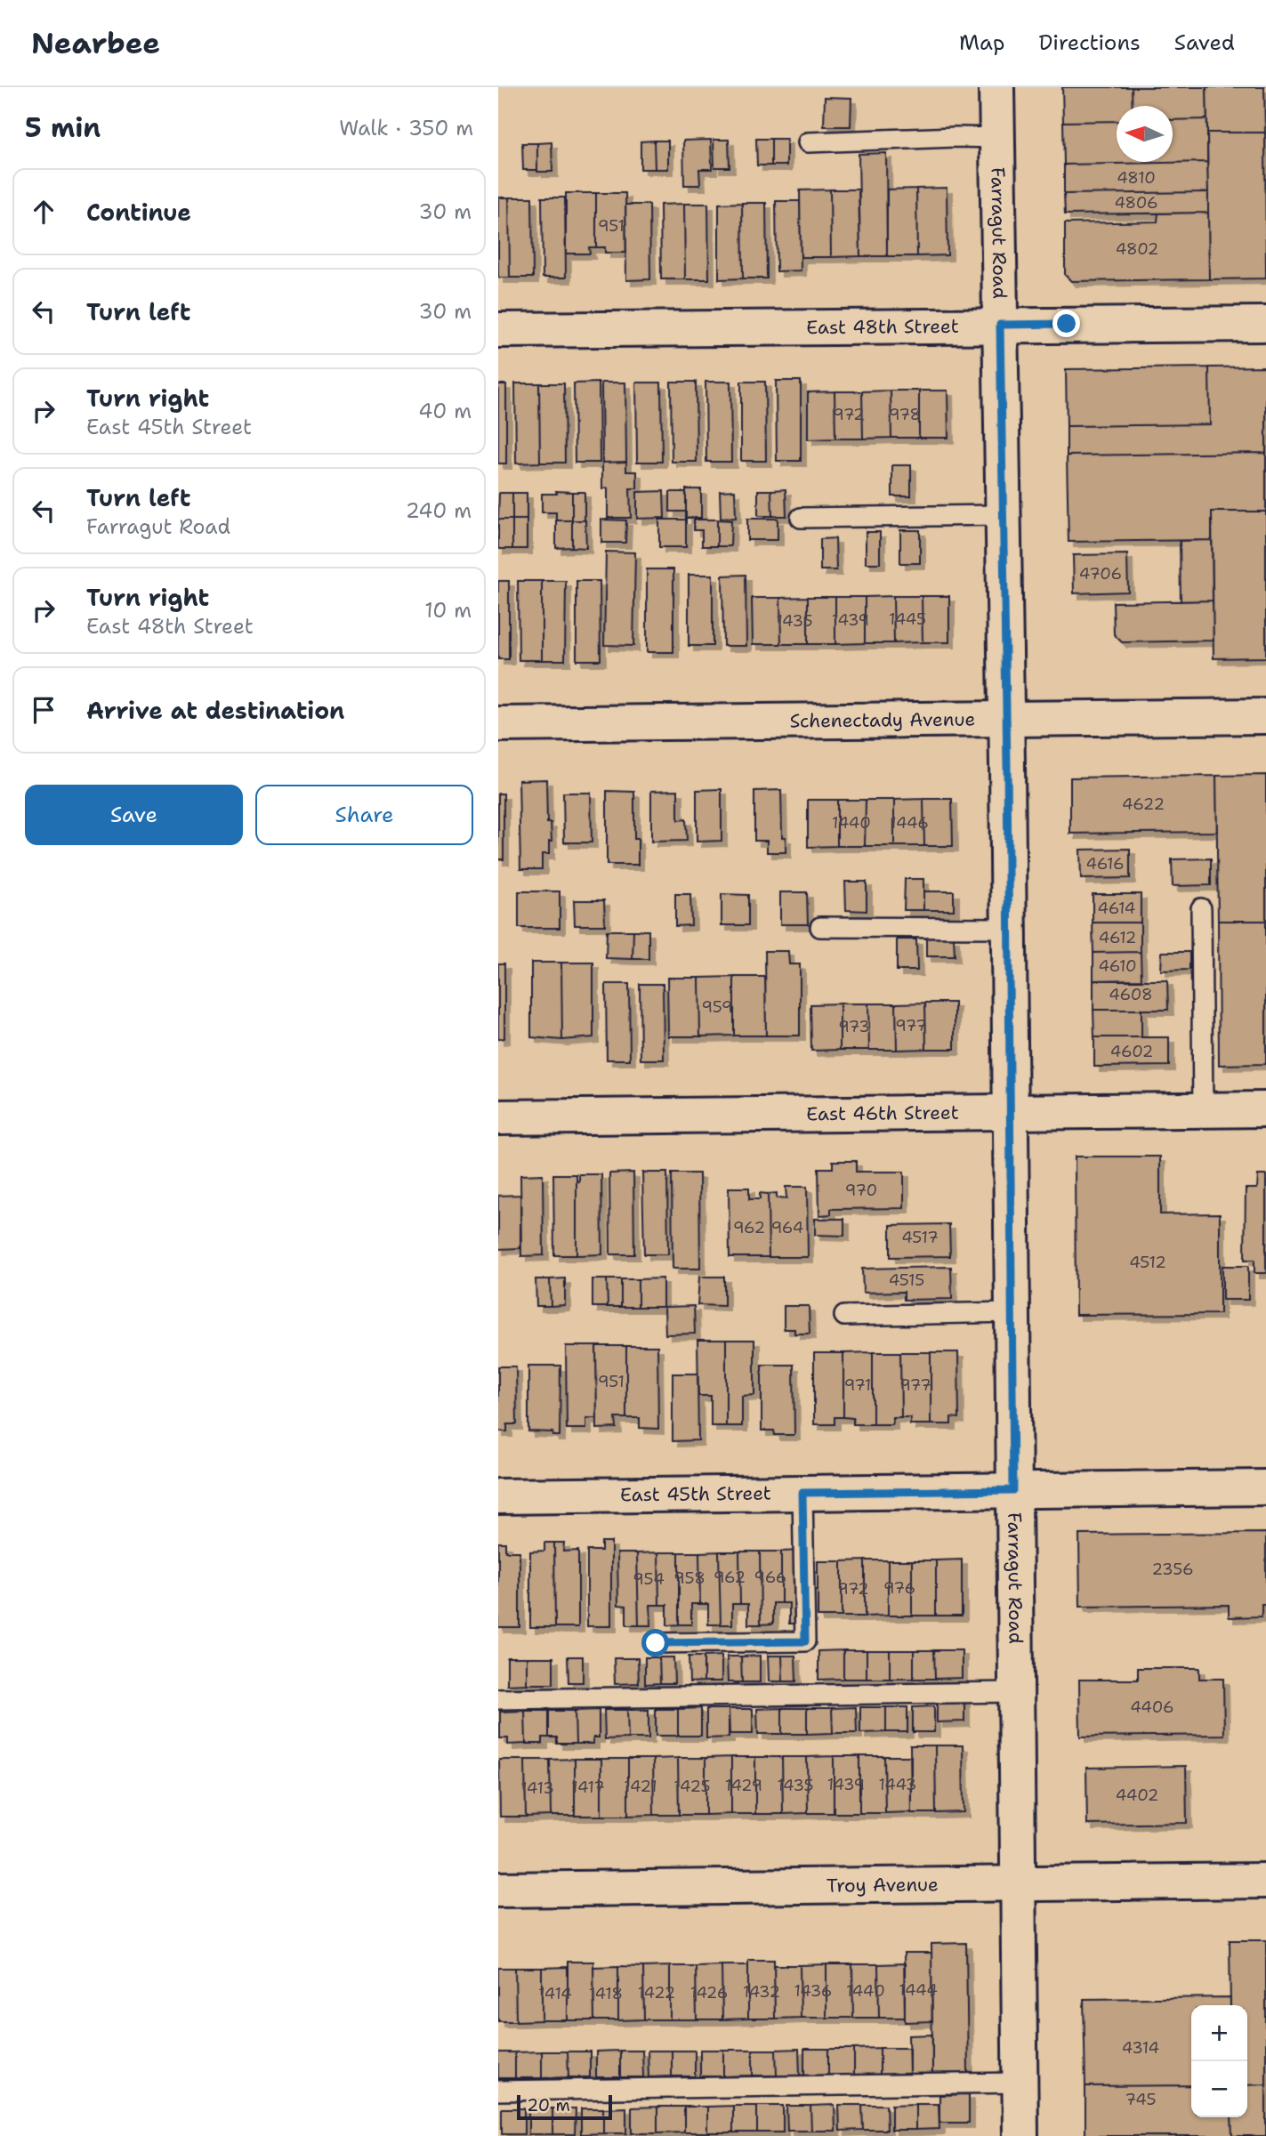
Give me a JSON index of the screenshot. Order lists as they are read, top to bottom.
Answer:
{
  "streets": {
    "street": [
      "Farragut Road",
      "East 48th Street",
      "Schenectady Avenue",
      "East 46th Street",
      "East 45th Street",
      "Troy Avenue"
    ]
  },
  "crossings": [
    ["Farragut Road", "East 48th Street"],
    ["Farragut Road", "Schenectady Avenue"],
    ["Farragut Road", "East 46th Street"],
    ["Farragut Road", "East 45th Street"],
    ["Farragut Road", "Troy Avenue"]
  ],
  "house_numbers": [
    "4810",
    "4806",
    "951",
    "4802",
    "972",
    "978",
    "4706",
    "1445",
    "1439",
    "1435",
    "4622",
    "1440",
    "1446",
    "4616",
    "4614",
    "4612",
    "4610",
    "4608",
    "959",
    "977",
    "973",
    "4602",
    "970",
    "962",
    "964",
    "4517",
    "4512",
    "4515",
    "951",
    "971",
    "977",
    "2356",
    "962",
    "966",
    "958",
    "954",
    "976",
    "972",
    "4406",
    "1439",
    "1443",
    "1429",
    "1435",
    "1421",
    "1425",
    "1417",
    "1413",
    "4402",
    "1444",
    "1436",
    "1440",
    "1432",
    "1422",
    "1426",
    "1414",
    "1418",
    "4314",
    "745"
  ],
  "scale_bar": "20 m",
  "north": "left",
  "page": {
    "header": "Nearbee",
    "nav": ["Map", "Directions", "Saved"],
    "heading": ["5 min", "Walk · 350 m"],
    "list": [
      ["Continue", "30 m"],
      ["Turn left", "30 m"],
      ["Turn right", "East 45th Street", "40 m"],
      ["Turn left", "Farragut Road", "240 m"],
      ["Turn right", "East 48th Street", "10 m"],
      "Arrive at destination"
    ],
    "buttons": ["Save", "Share"],
    "map_buttons": ["+", "−"],
    "scale": "20 m"
  }
}
